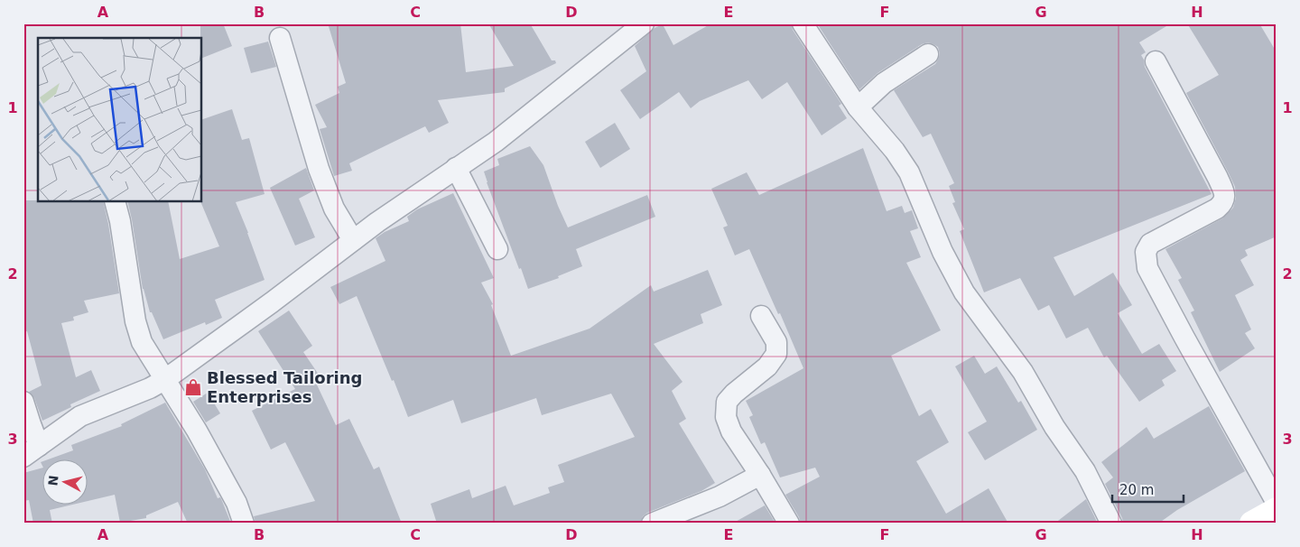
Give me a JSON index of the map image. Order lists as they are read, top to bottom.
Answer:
{
  "places": {
    "shop": ["Blessed Tailoring Enterprises"]
  },
  "scale_bar": "20 m",
  "north": "left",
  "grid": {
    "columns": [
      "A",
      "B",
      "C",
      "D",
      "E",
      "F",
      "G",
      "H"
    ],
    "rows": ["1", "2", "3"]
  }
}
